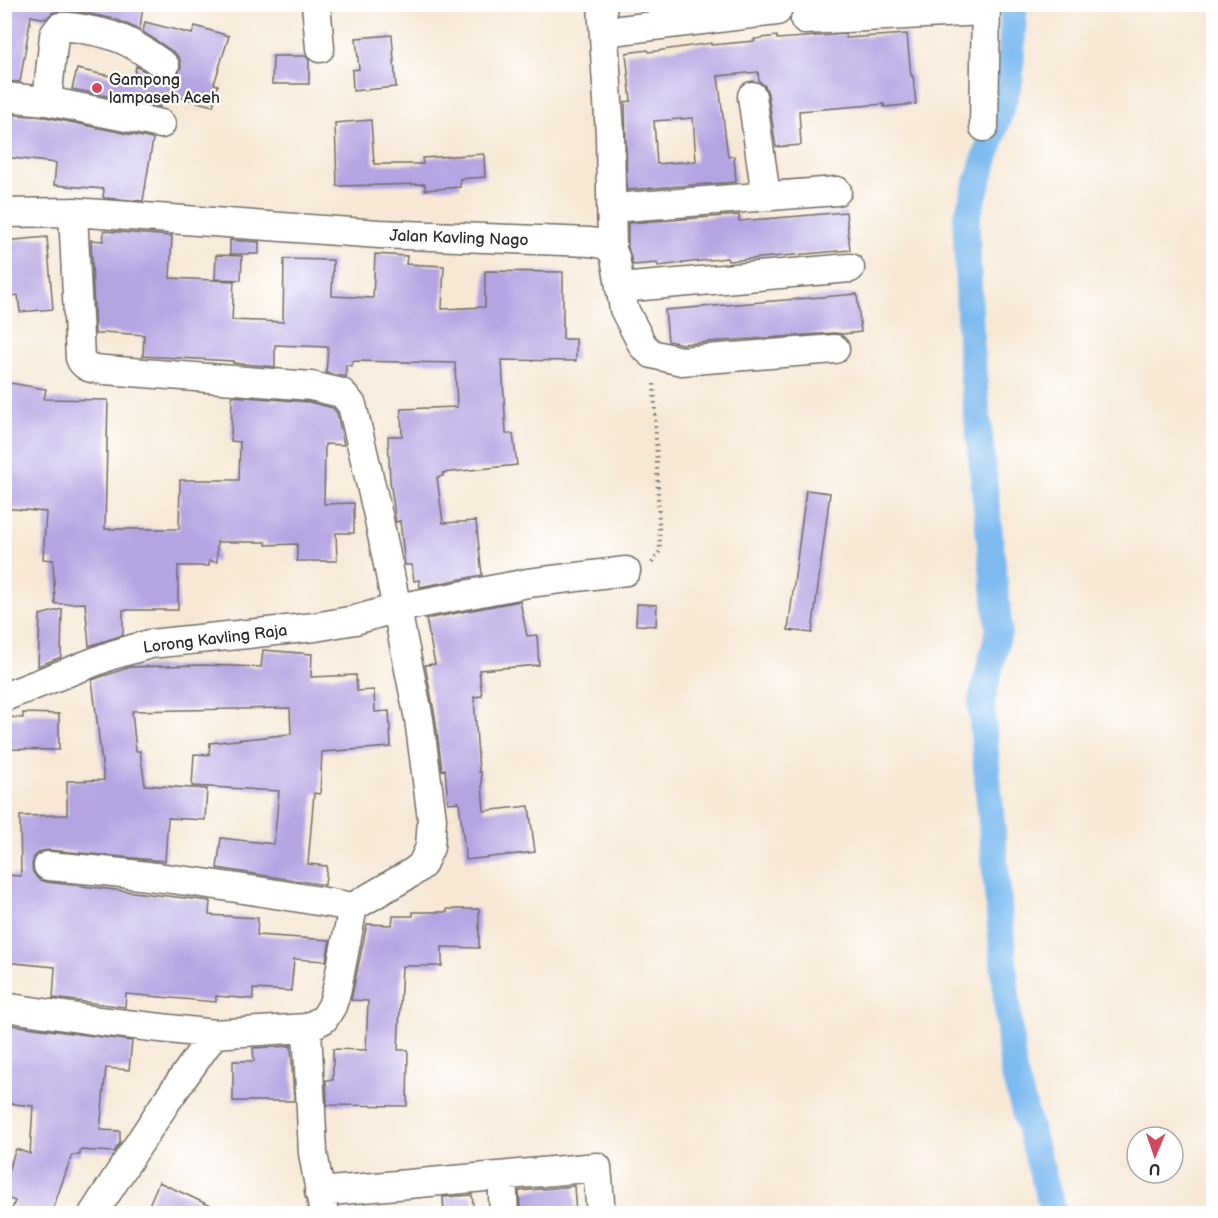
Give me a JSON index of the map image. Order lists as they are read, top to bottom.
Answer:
{
  "streets": {
    "street": ["Jalan Kavling Nago", "Lorong Kavling Raja"]
  },
  "places": ["Gampong lampaseh Aceh"],
  "north": "bottom"
}
